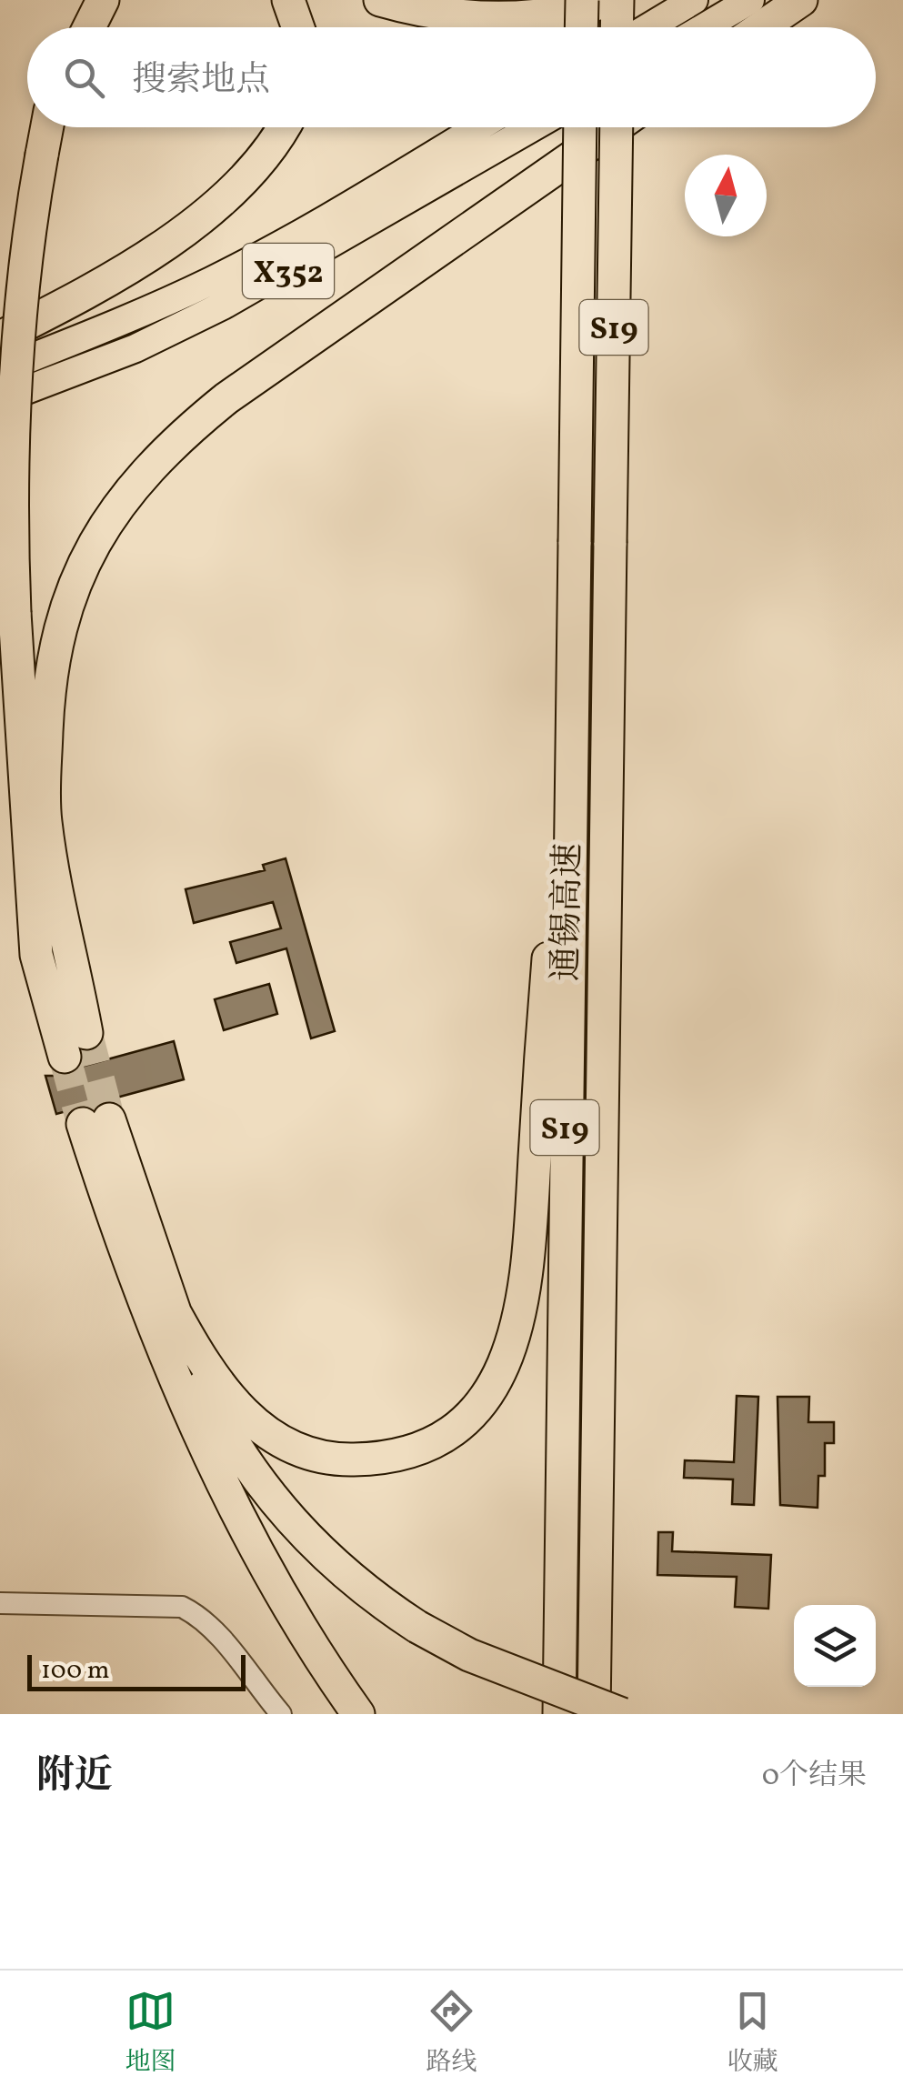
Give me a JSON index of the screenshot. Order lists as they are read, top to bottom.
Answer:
{
  "streets": {
    "highway": ["S19", "通锡高速"],
    "main road": ["X352"]
  },
  "scale_bar": "100 m",
  "north": "top",
  "page": {
    "search": "搜索地点",
    "scale": "100 m",
    "heading": ["附近", "0个结果"],
    "nav": ["地图", "路线", "收藏"]
  }
}
